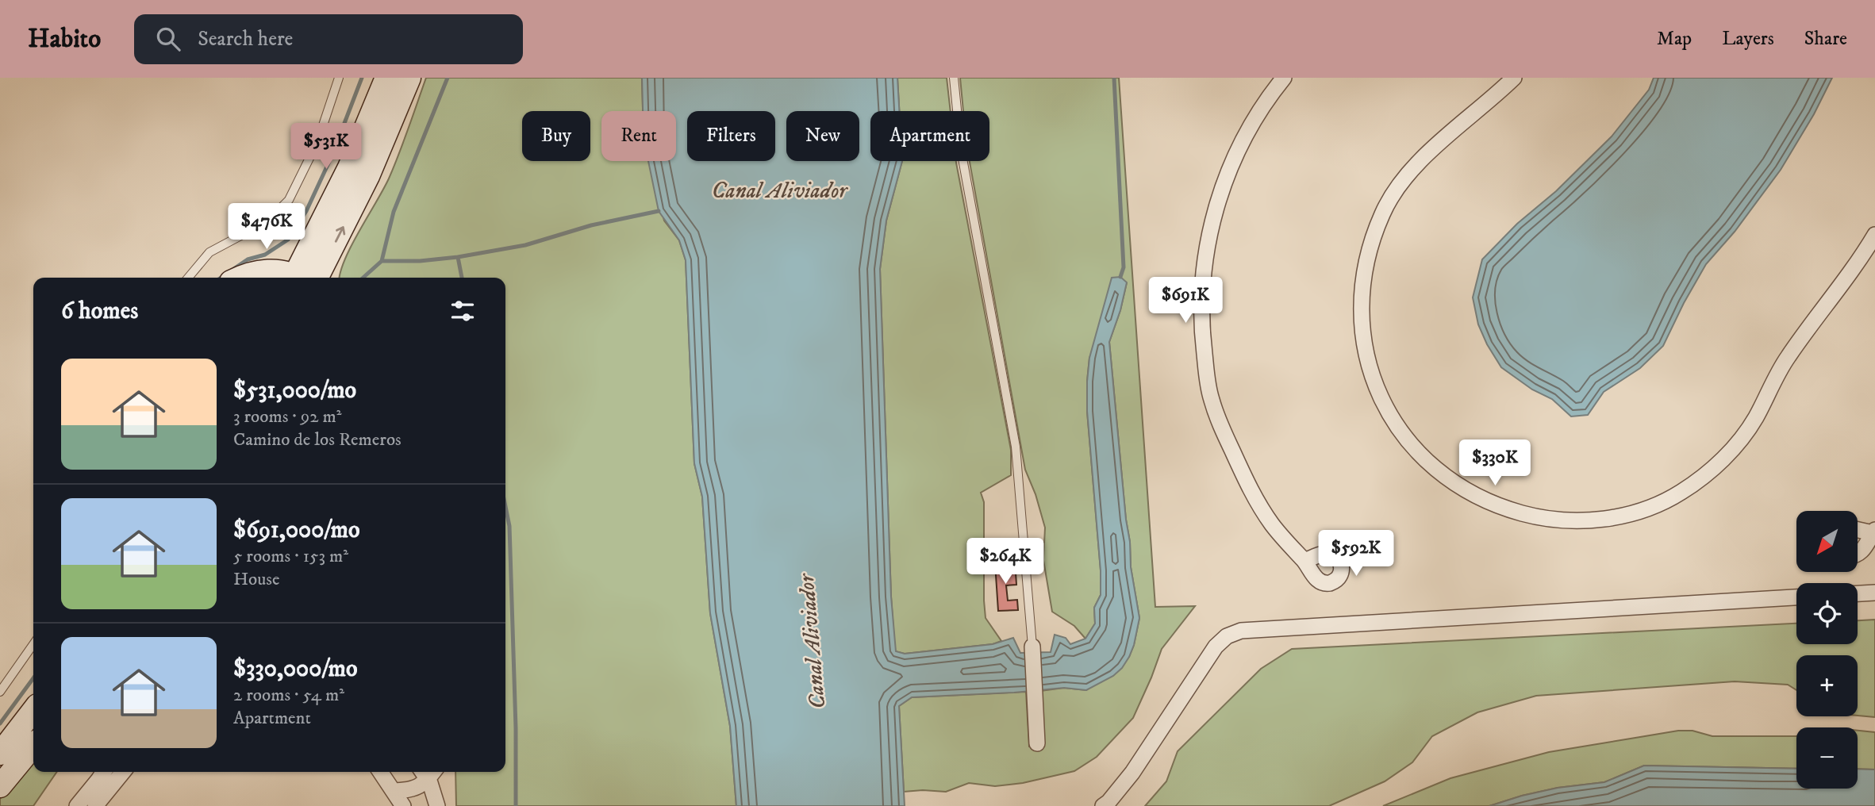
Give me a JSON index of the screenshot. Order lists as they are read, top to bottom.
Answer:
{
  "water": ["Canal Aliviador"],
  "north": "bottom left",
  "page": {
    "header": "Habito",
    "search": "Search here",
    "nav": ["Map", "Layers", "Share"],
    "chip": [
      "Buy",
      "Rent",
      "Filters",
      "New",
      "Apartment"
    ],
    "price": [
      "$531K",
      "$476K",
      "$691K",
      "$330K",
      "$592K",
      "$264K"
    ],
    "heading": "6 homes",
    "list": [
      {
        "name": "$531,000/mo",
        "note": "3 rooms · 92 m² · Camino de los Remeros"
      },
      {
        "name": "$691,000/mo",
        "note": "5 rooms · 153 m² · House"
      },
      {
        "name": "$330,000/mo",
        "note": "2 rooms · 54 m² · Apartment"
      }
    ],
    "map_buttons": ["+", "−"]
  }
}
